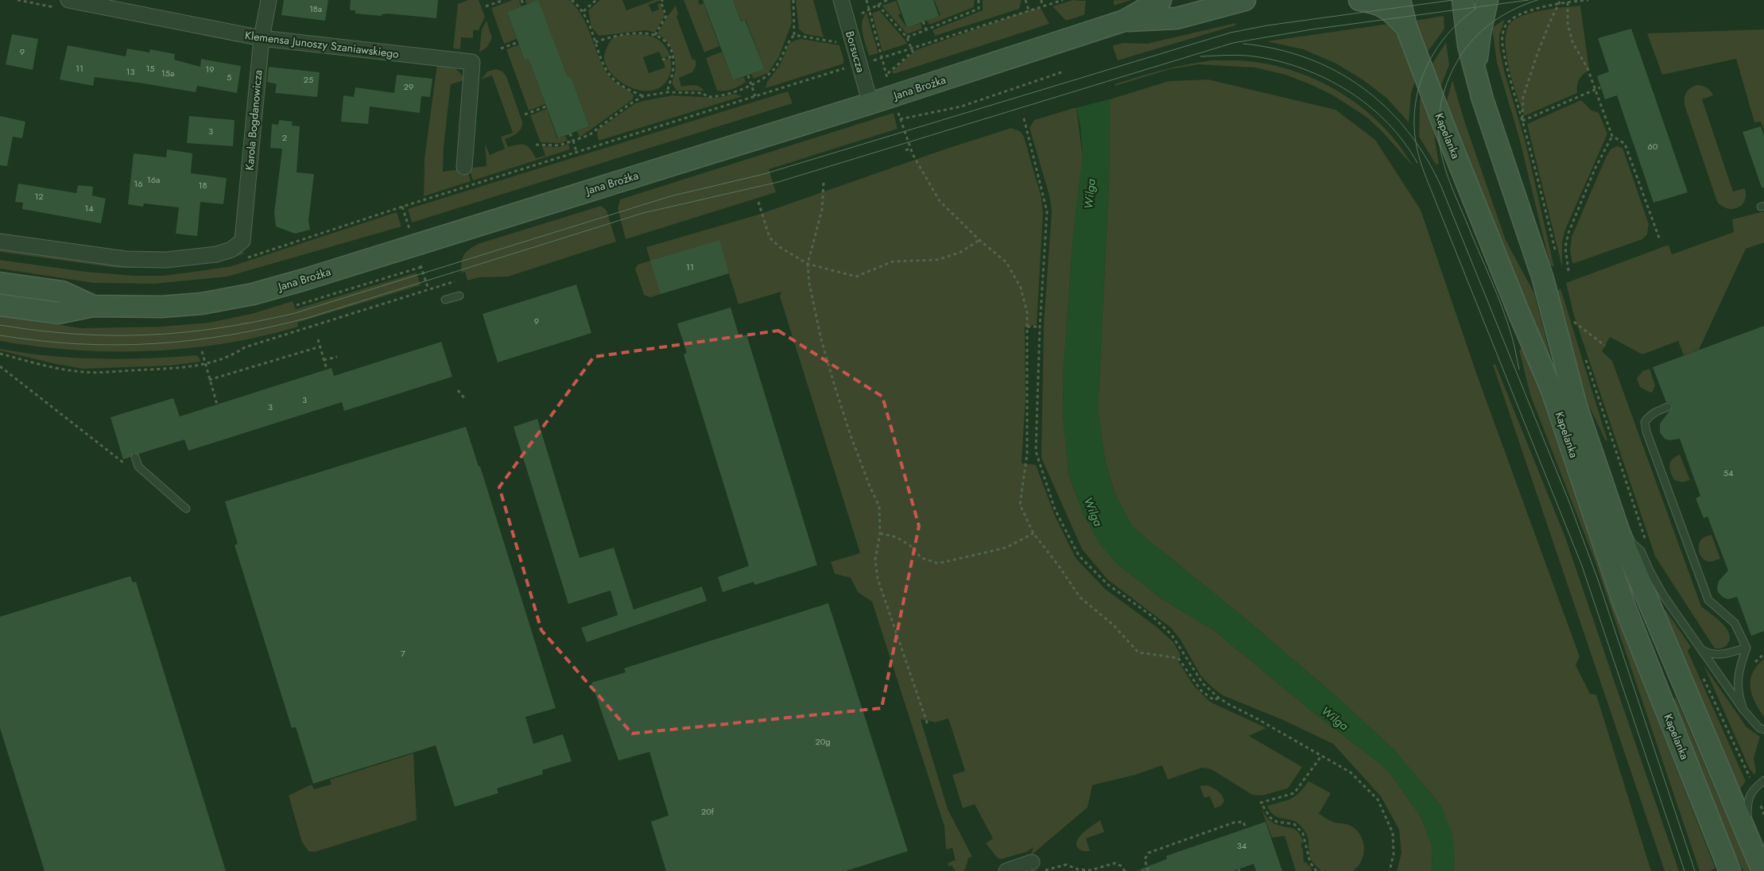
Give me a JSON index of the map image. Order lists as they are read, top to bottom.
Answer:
{
  "streets": {
    "main road": ["Jana Brożka", "Kapelanka"],
    "street": ["Klemensa Junoszy Szaniawskiego", "Borsucza", "Karola Bogdanowicza"]
  },
  "crossings": [
    ["Klemensa Junoszy Szaniawskiego", "Karola Bogdanowicza"],
    ["Borsucza", "Jana Brożka"]
  ],
  "water": ["Wilga"],
  "house_numbers": [
    "18a",
    "9",
    "11",
    "15",
    "19",
    "13",
    "15a",
    "5",
    "25",
    "29",
    "3",
    "2",
    "60",
    "16a",
    "16",
    "18",
    "12",
    "14",
    "11",
    "9",
    "3",
    "3",
    "54",
    "7",
    "20g",
    "20f",
    "34"
  ]
}
